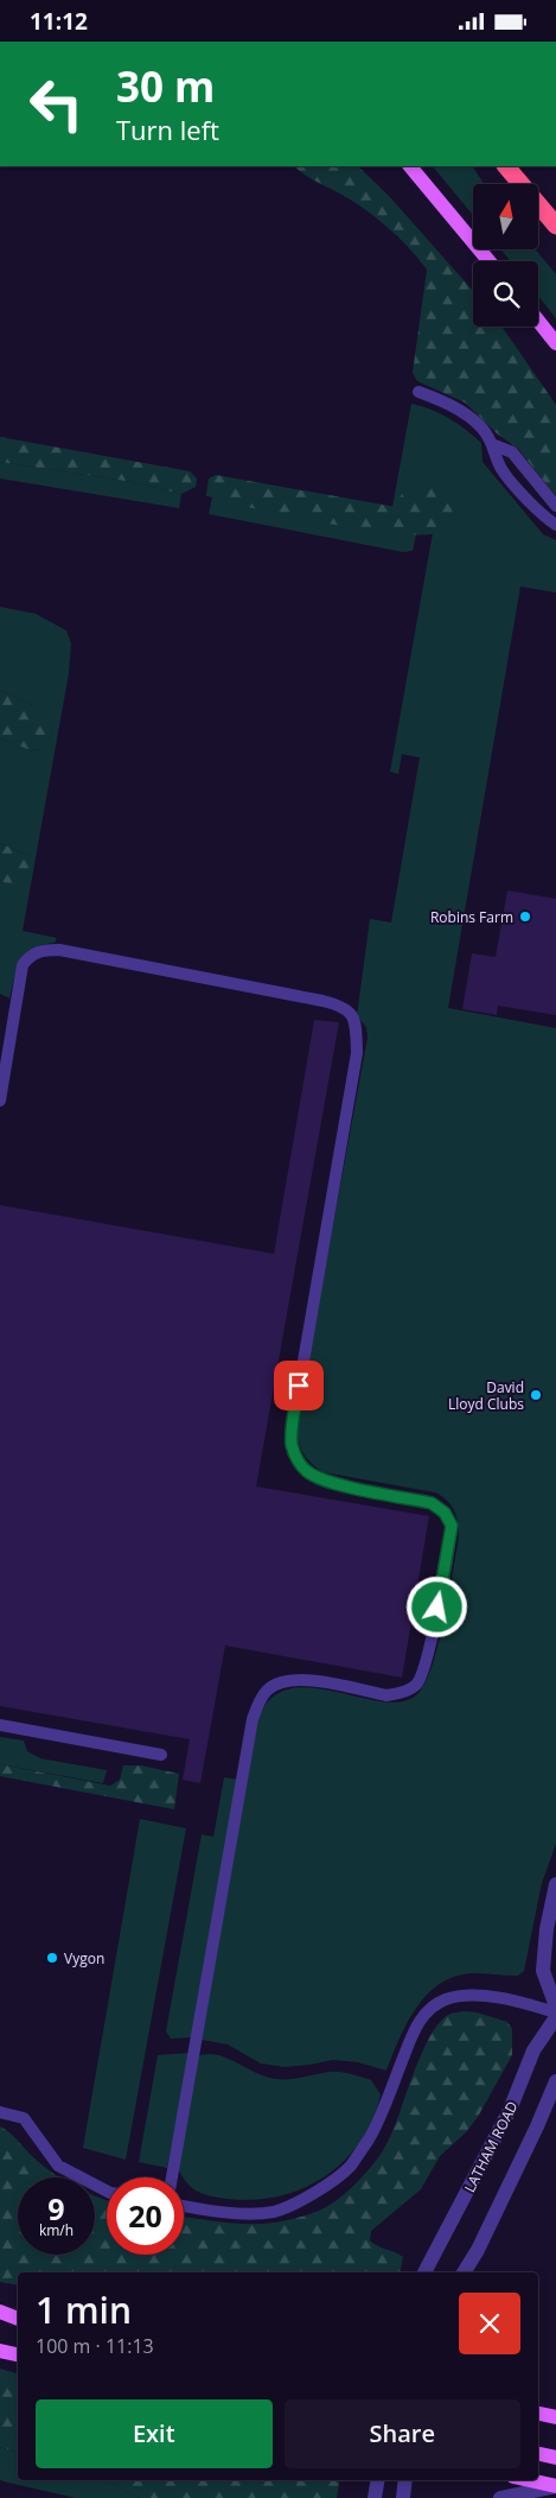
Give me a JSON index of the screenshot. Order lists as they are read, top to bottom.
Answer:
{
  "streets": {
    "street": ["LATHAM ROAD"]
  },
  "places": ["Robins Farm", "David Lloyd Clubs", "Vygon"],
  "north": "top",
  "page": {
    "status": "11:12",
    "turn": ["30 m", "Turn left"],
    "speed": "9 km/h",
    "limit": "20",
    "heading": ["1 min", "100 m · 11:13"],
    "buttons": ["Exit", "Share"]
  }
}
